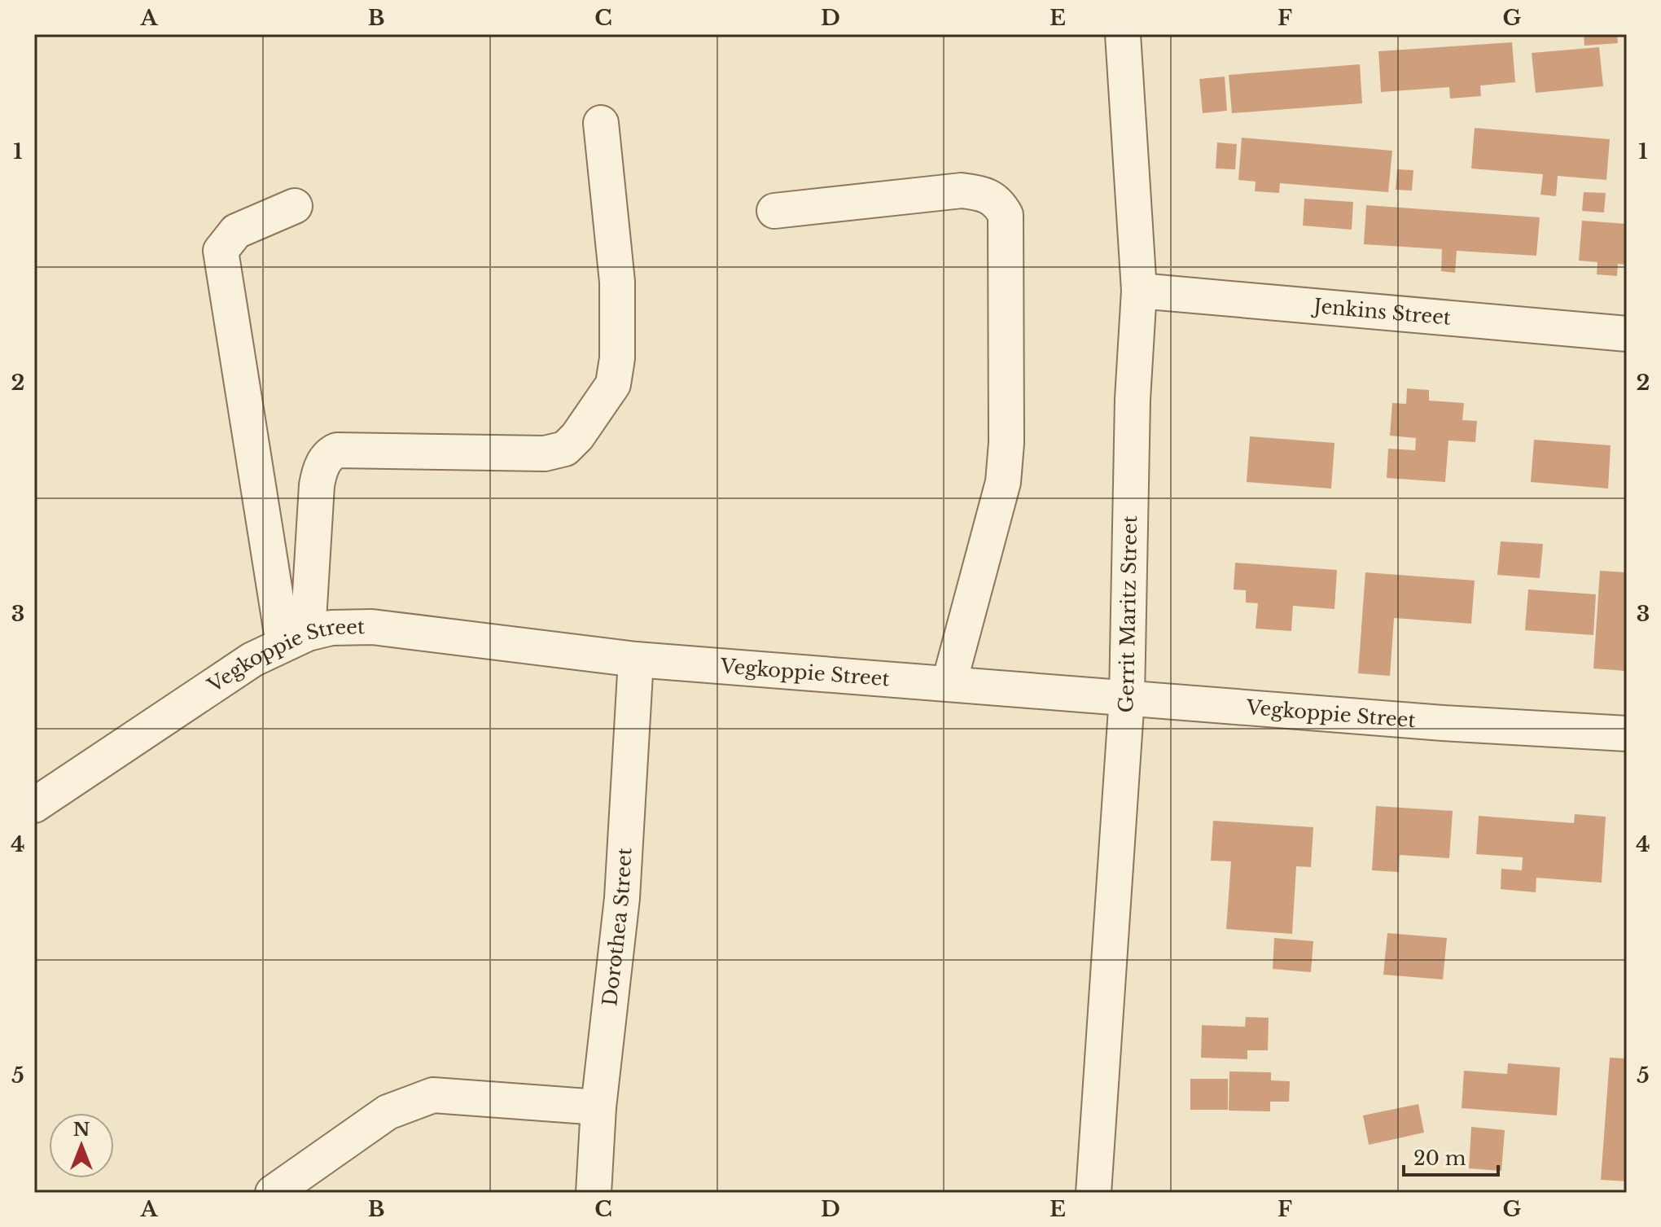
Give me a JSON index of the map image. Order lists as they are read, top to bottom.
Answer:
{
  "streets": {
    "street": [
      "Jenkins Street",
      "Gerrit Maritz Street",
      "Vegkoppie Street",
      "Dorothea Street"
    ]
  },
  "crossings": [
    ["Jenkins Street", "Gerrit Maritz Street"],
    ["Gerrit Maritz Street", "Vegkoppie Street"],
    ["Vegkoppie Street", "Dorothea Street"]
  ],
  "scale_bar": "20 m",
  "north": "top",
  "grid": {
    "columns": [
      "A",
      "B",
      "C",
      "D",
      "E",
      "F",
      "G"
    ],
    "rows": [
      "1",
      "2",
      "3",
      "4",
      "5"
    ]
  }
}
